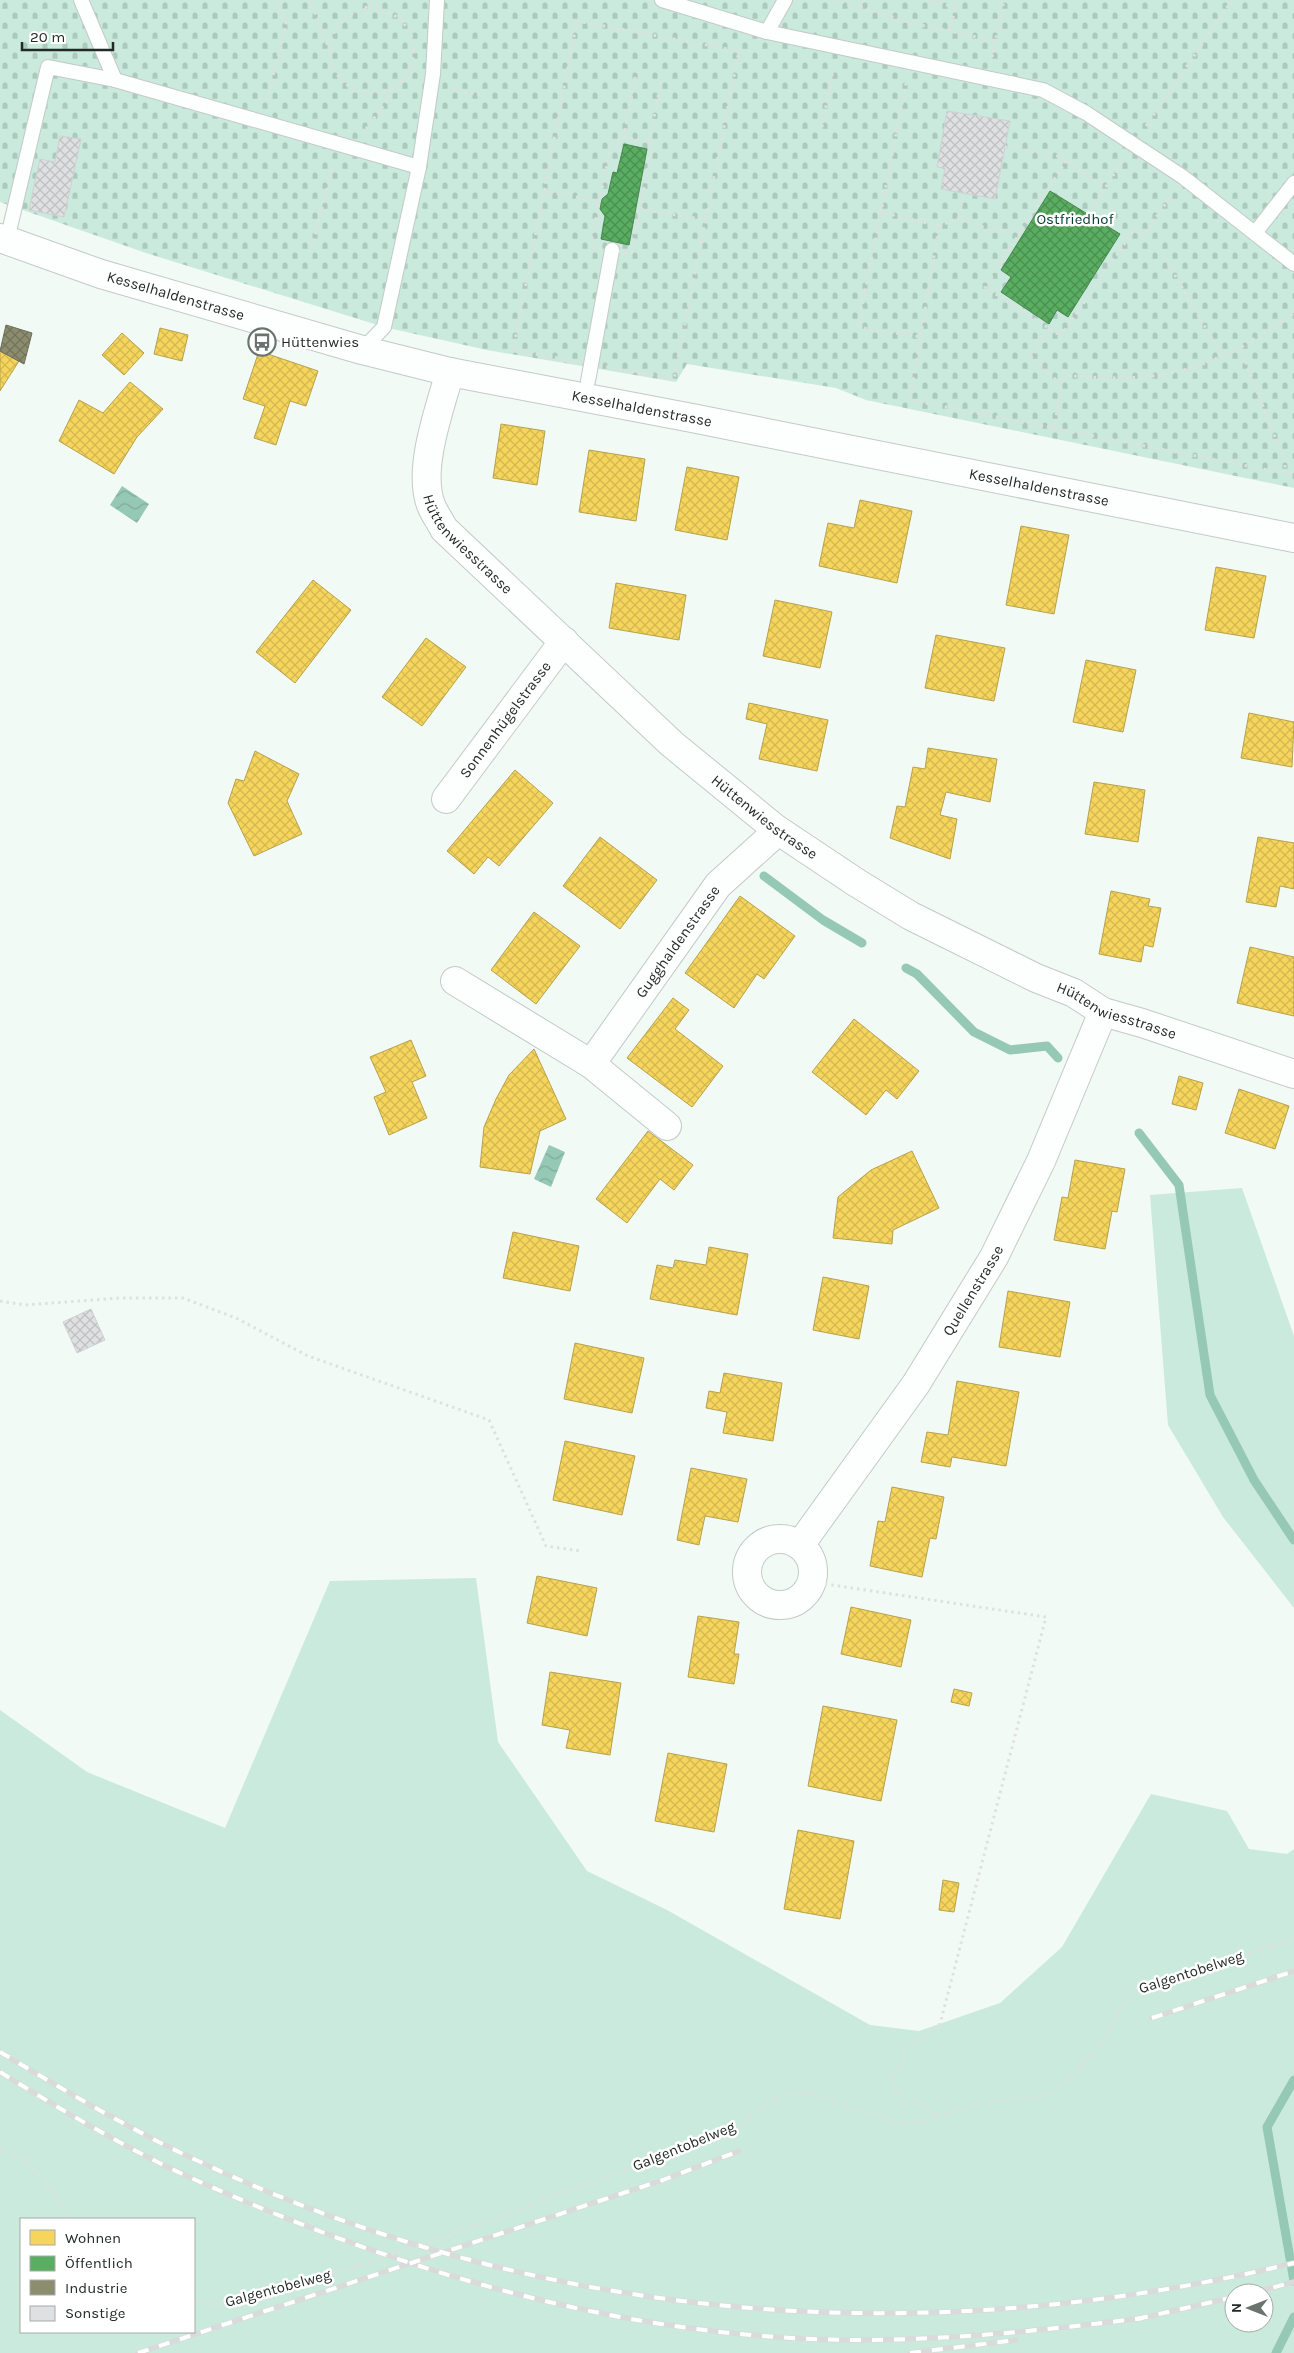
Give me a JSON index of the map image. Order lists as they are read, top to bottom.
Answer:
{
  "streets": {
    "street": [
      "Kesselhaldenstrasse",
      "Hüttenwiesstrasse",
      "Sonnenhügelstrasse",
      "Gugghaldenstrasse",
      "Quellenstrasse"
    ],
    "path": ["Galgentobelweg"]
  },
  "crossings": [
    ["Kesselhaldenstrasse", "Hüttenwiesstrasse"],
    ["Hüttenwiesstrasse", "Sonnenhügelstrasse"],
    ["Hüttenwiesstrasse", "Gugghaldenstrasse"],
    ["Hüttenwiesstrasse", "Quellenstrasse"]
  ],
  "parks": ["Ostfriedhof"],
  "places": {
    "bus stop": ["Hüttenwies"]
  },
  "legend": [
    "Wohnen",
    "Öffentlich",
    "Industrie",
    "Sonstige"
  ],
  "scale_bar": "20 m",
  "north": "left"
}
